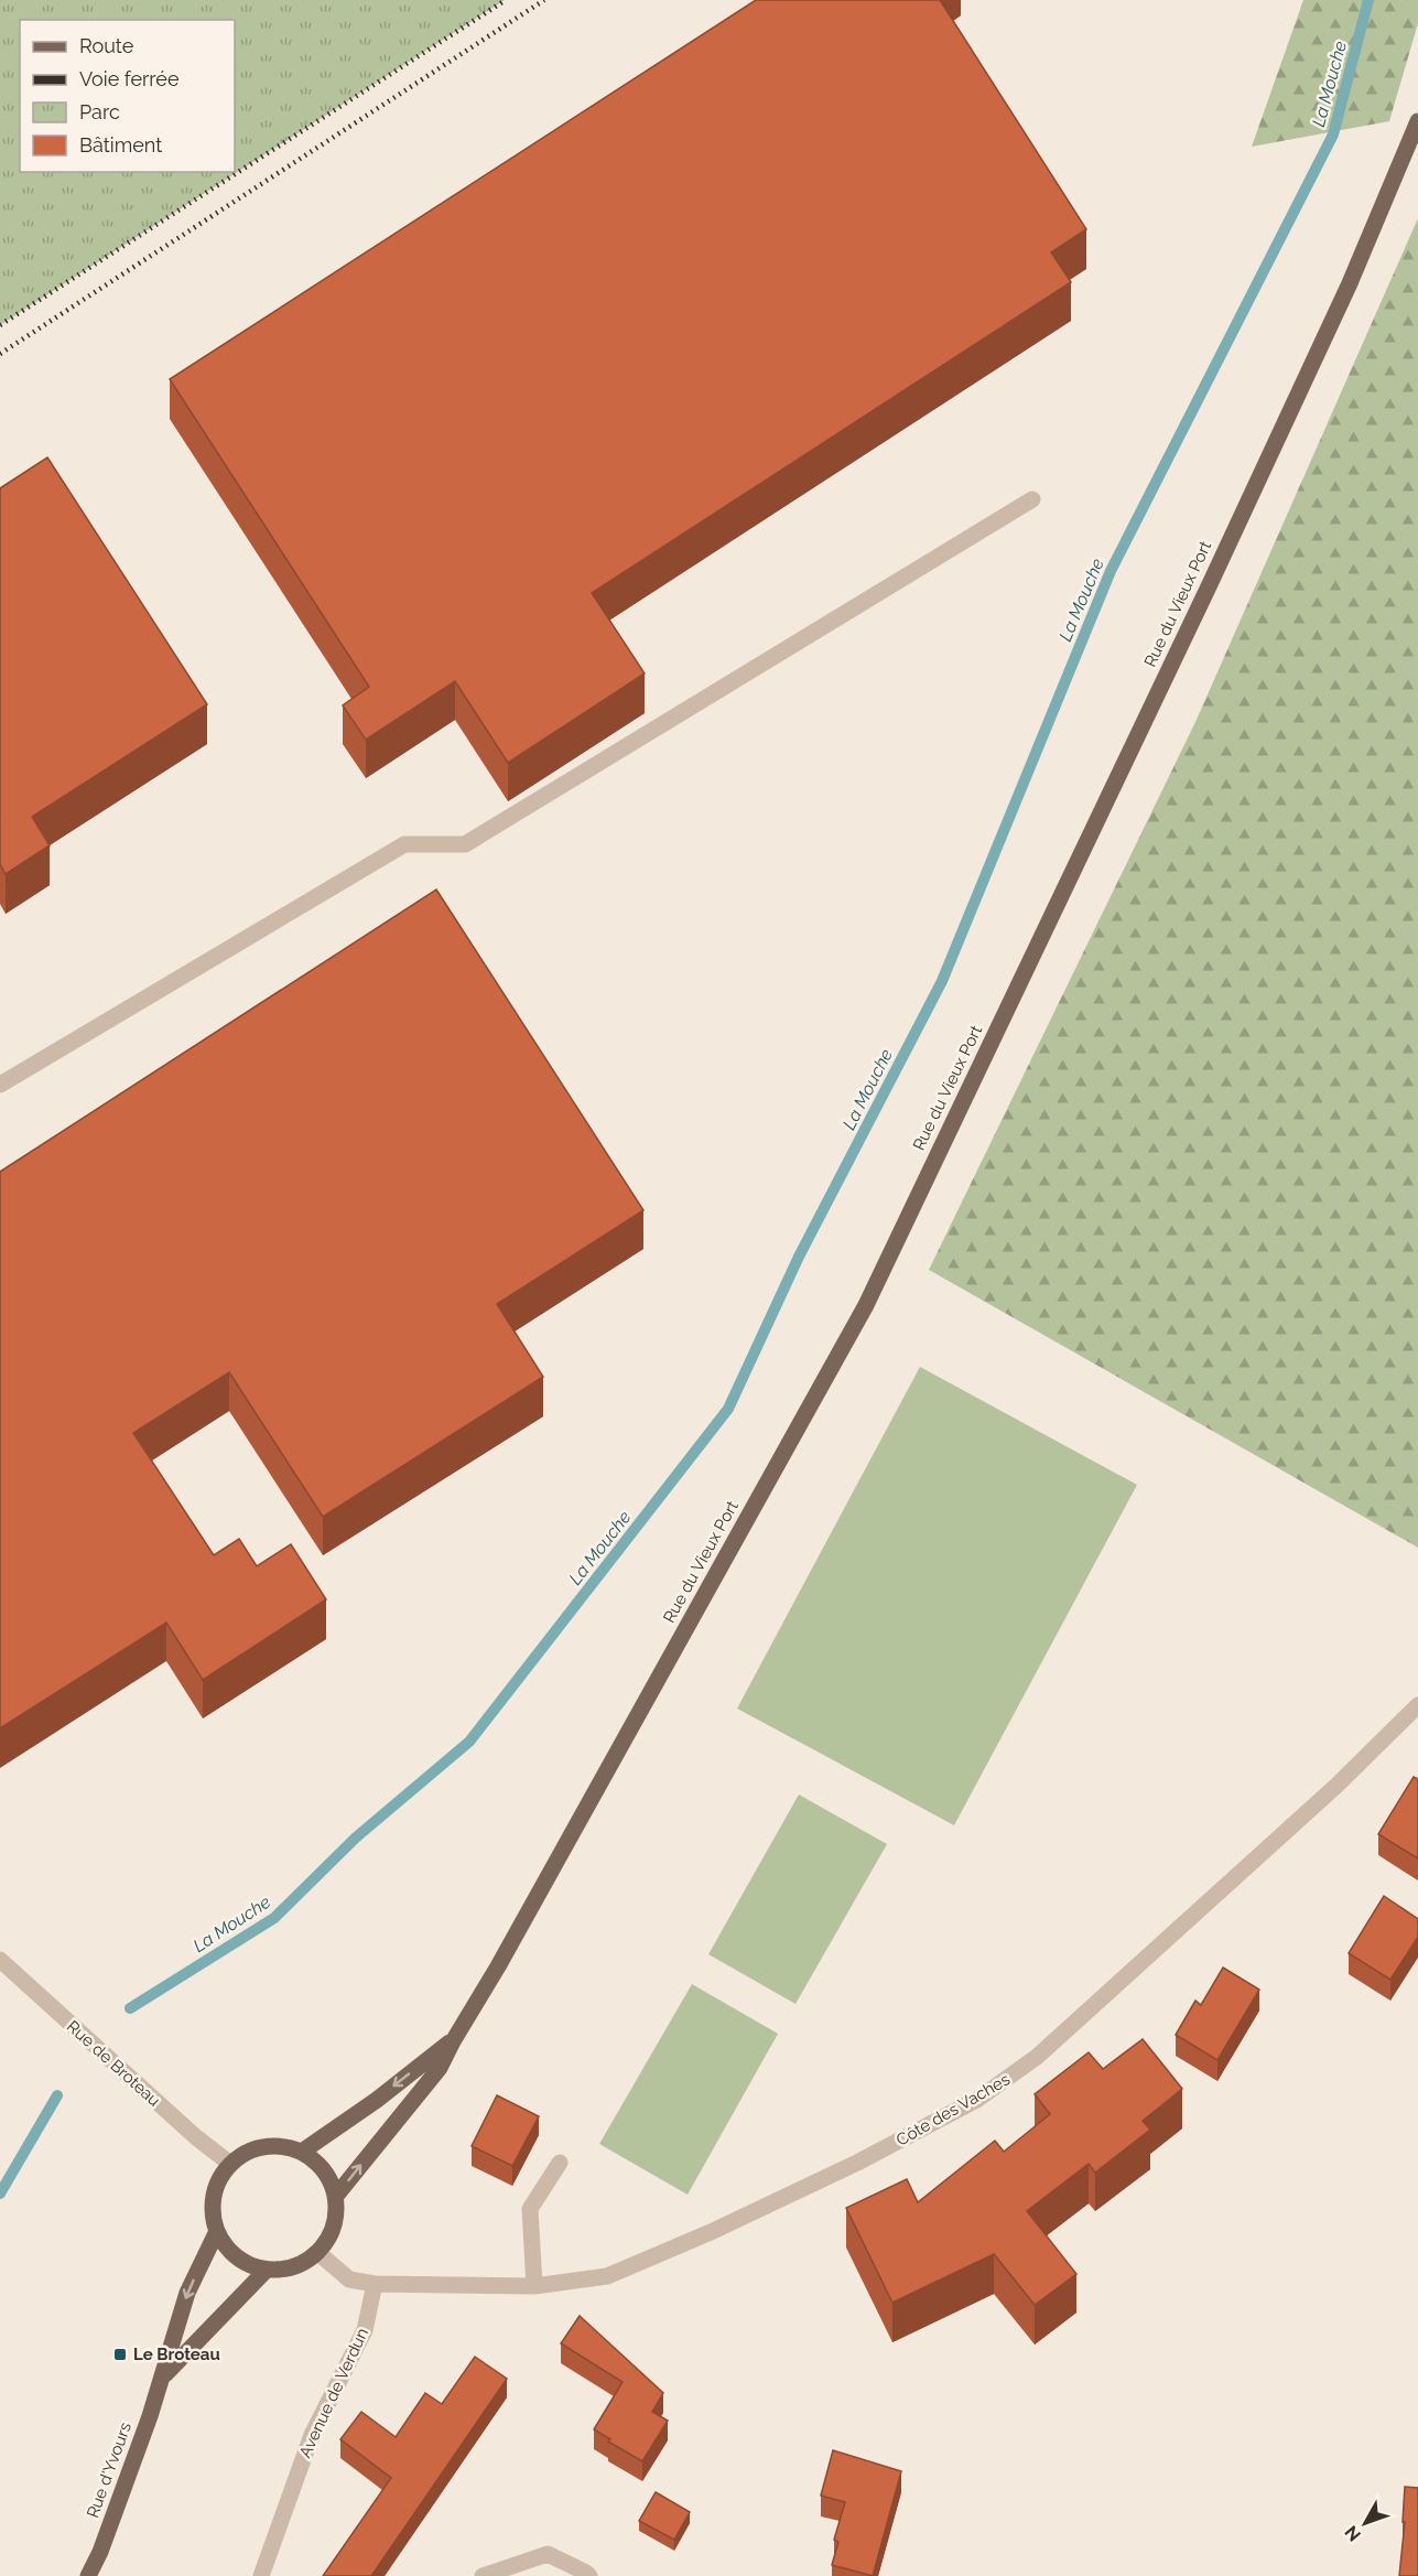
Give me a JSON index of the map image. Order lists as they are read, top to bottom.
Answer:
{
  "streets": {
    "main road": ["Rue du Vieux Port", "Rue d'Yvours"],
    "street": ["Rue de Broteau", "Côte des Vaches", "Avenue de Verdun"]
  },
  "crossings": [
    ["Rue du Vieux Port", "Rue de Broteau"],
    ["Rue du Vieux Port", "Côte des Vaches"],
    ["Rue du Vieux Port", "Rue d'Yvours"],
    ["Rue de Broteau", "Côte des Vaches"],
    ["Rue de Broteau", "Rue d'Yvours"],
    ["Côte des Vaches", "Avenue de Verdun"],
    ["Côte des Vaches", "Rue d'Yvours"]
  ],
  "water": ["La Mouche"],
  "places": {
    "transit": ["Le Broteau"]
  },
  "legend": [
    "Route",
    "Voie ferrée",
    "Parc",
    "Bâtiment"
  ],
  "north": "bottom left"
}
